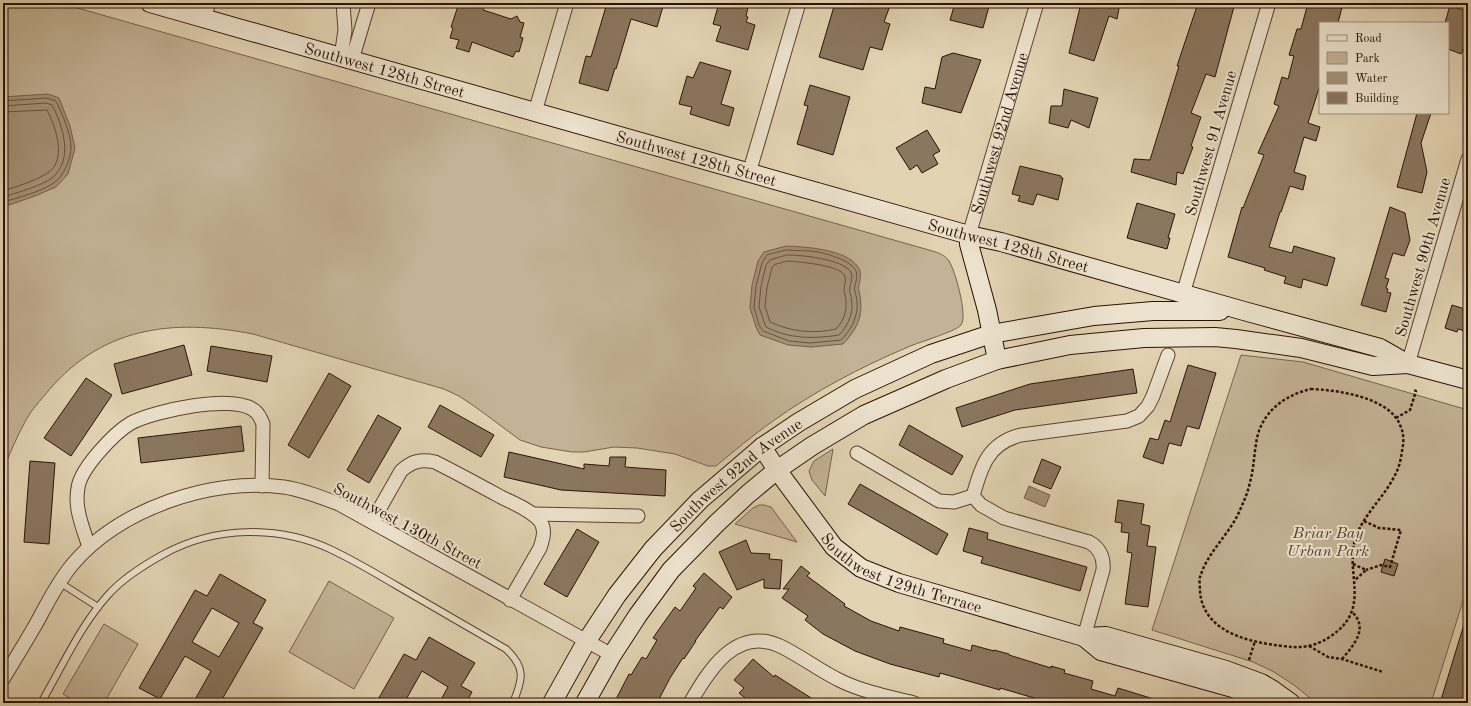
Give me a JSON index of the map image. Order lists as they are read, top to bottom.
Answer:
{
  "streets": {
    "street": [
      "Southwest 128th Street",
      "Southwest 92nd Avenue",
      "Southwest 91 Avenue",
      "Southwest 90th Avenue",
      "Southwest 130th Street",
      "Southwest 129th Terrace"
    ]
  },
  "crossings": [
    ["Southwest 128th Street", "Southwest 92nd Avenue"],
    ["Southwest 128th Street", "Southwest 91 Avenue"],
    ["Southwest 128th Street", "Southwest 90th Avenue"],
    ["Southwest 92nd Avenue", "Southwest 130th Street"],
    ["Southwest 92nd Avenue", "Southwest 129th Terrace"]
  ],
  "parks": ["Briar Bay Urban Park"],
  "legend": [
    "Road",
    "Park",
    "Water",
    "Building"
  ]
}
